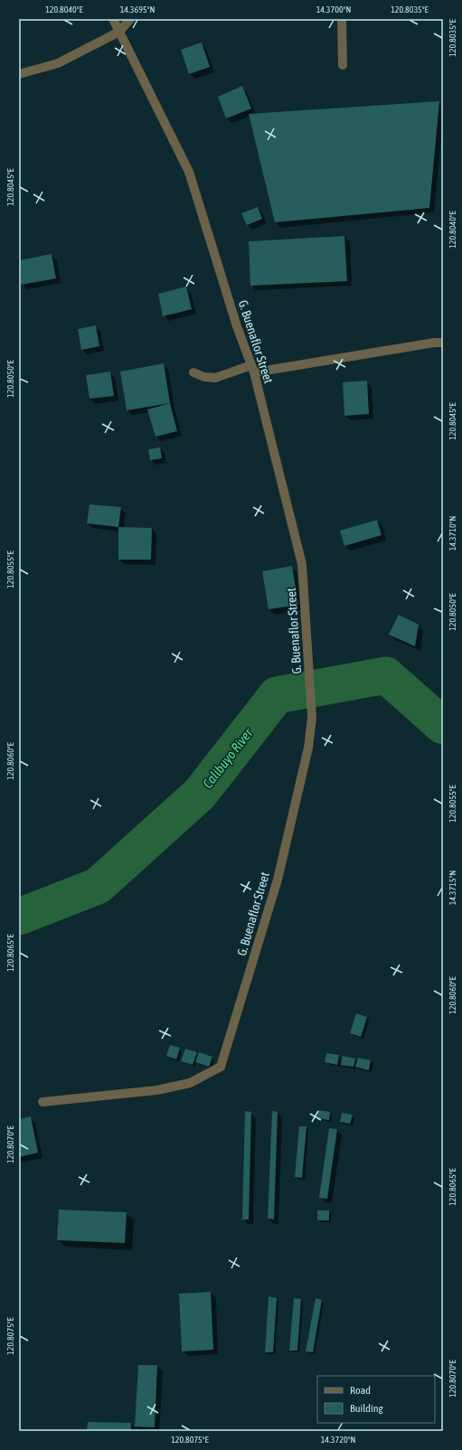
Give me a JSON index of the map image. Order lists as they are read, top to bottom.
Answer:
{
  "streets": {
    "street": ["G. Buenaflor Street"]
  },
  "water": ["Calibuyo River"],
  "legend": ["Road", "Building"],
  "coordinates": [
    "120.8040°E",
    "14.3695°N",
    "14.3700°N",
    "120.8035°E",
    "120.8045°E",
    "120.8050°E",
    "14.3710°N",
    "120.8055°E",
    "120.8060°E",
    "14.3715°N",
    "120.8065°E",
    "120.8070°E",
    "120.8075°E",
    "14.3720°N"
  ]
}
